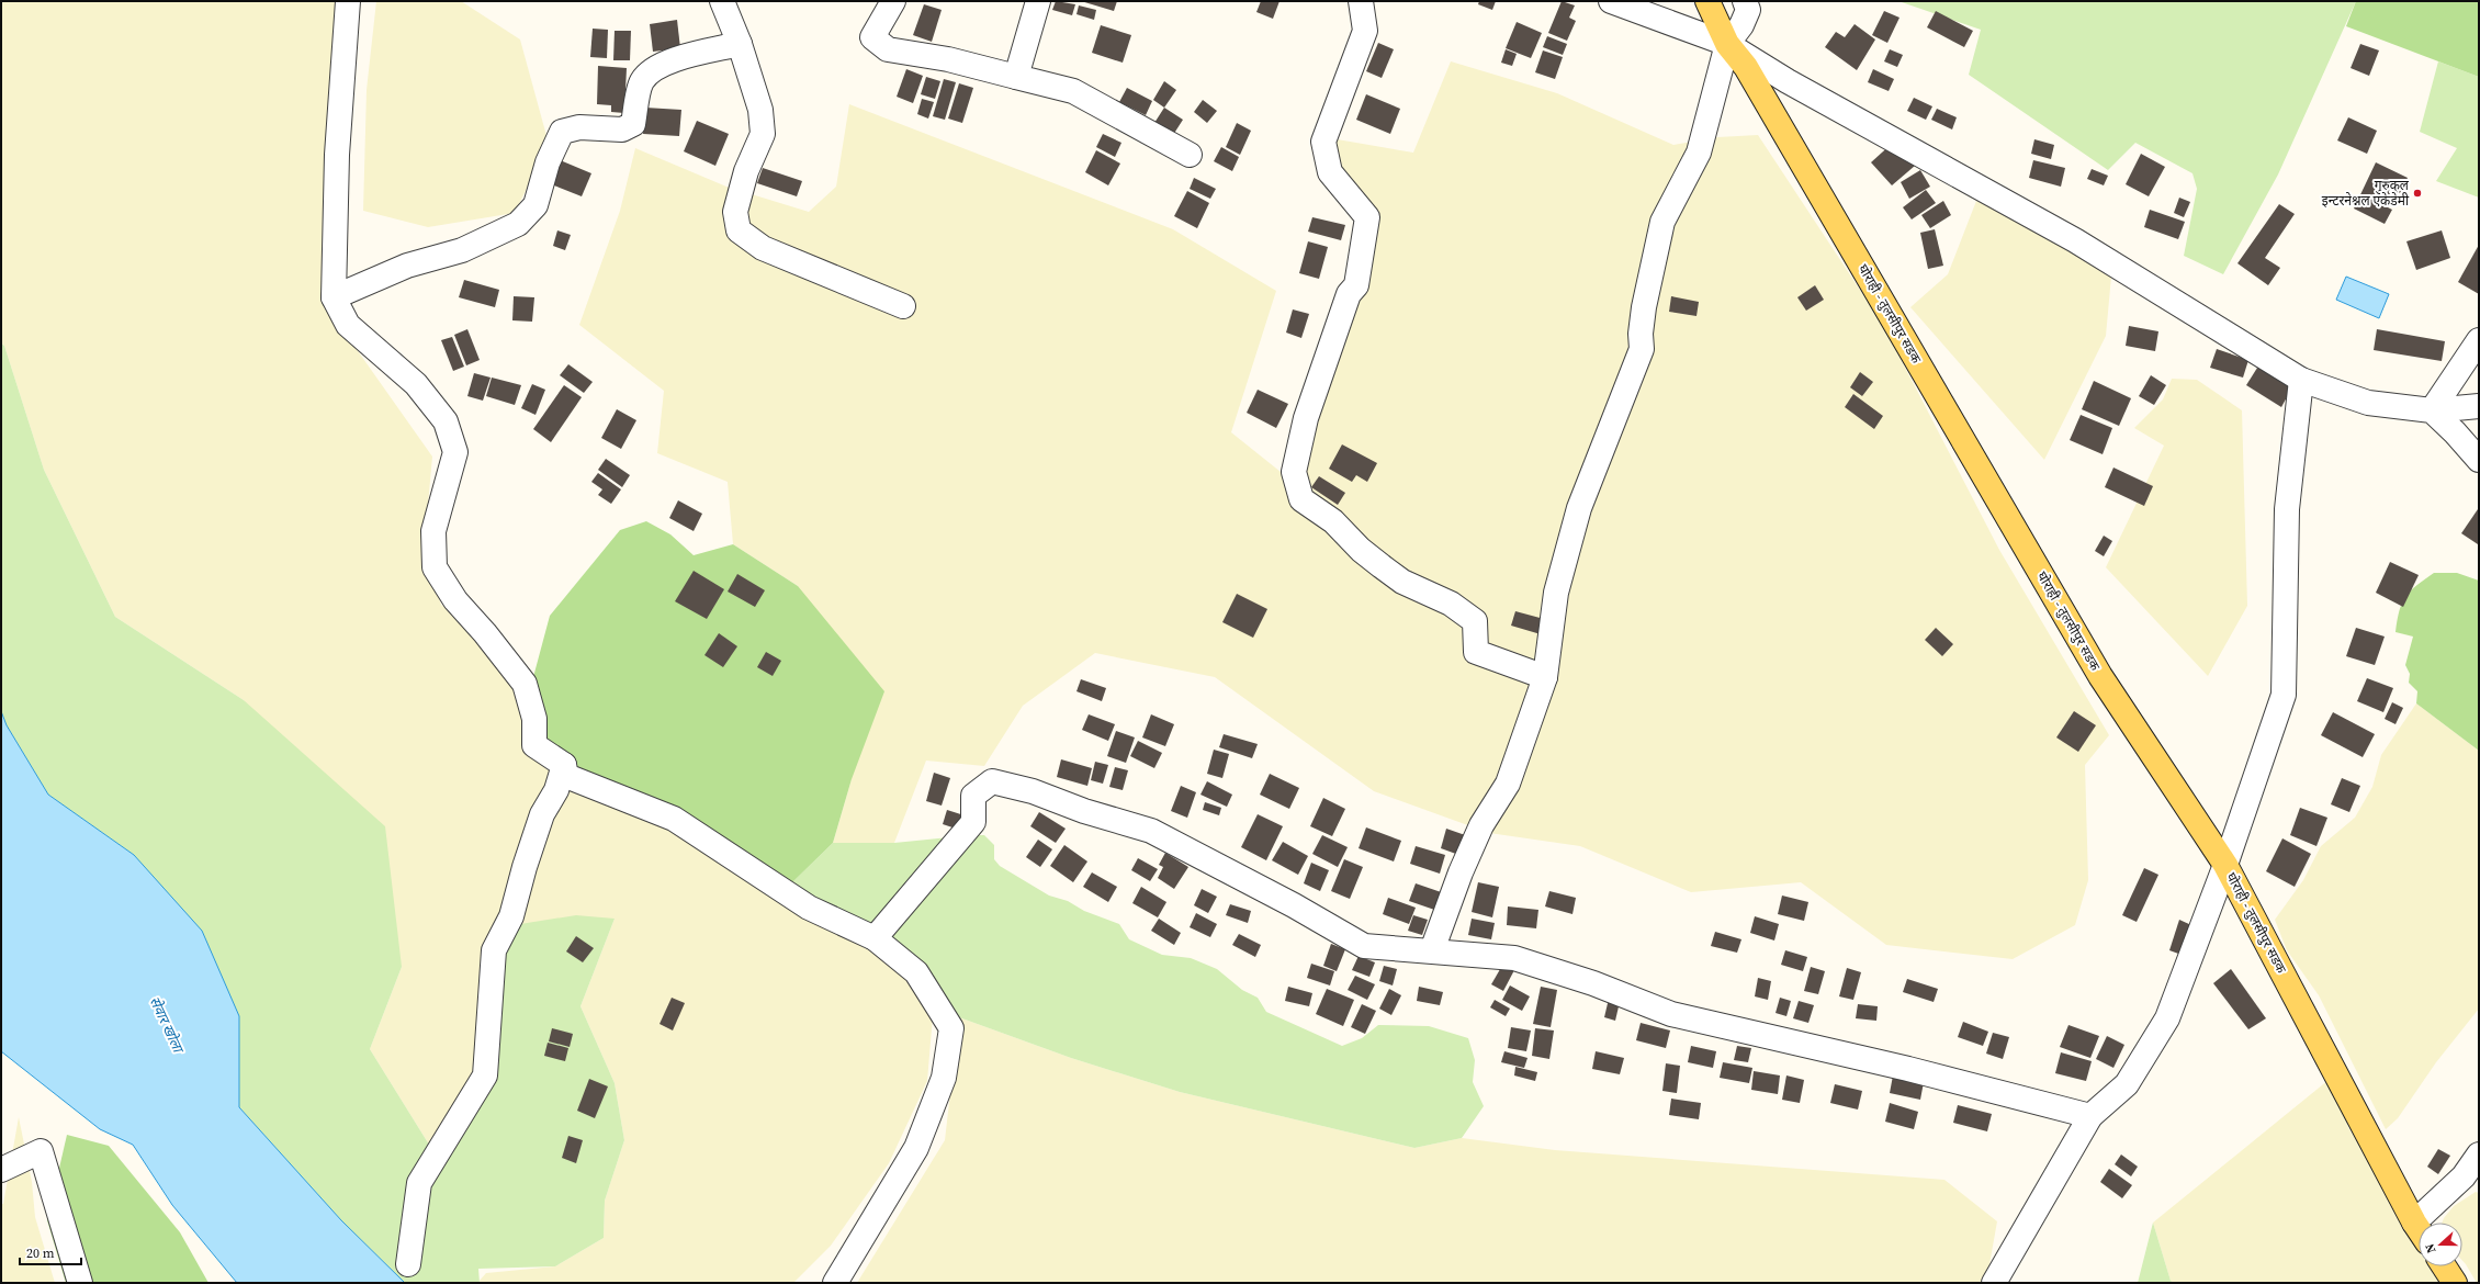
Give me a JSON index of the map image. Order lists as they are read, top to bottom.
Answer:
{
  "streets": {
    "main road": ["घोराही - तुलसीपुर सडक"]
  },
  "water": ["सेवार खोला"],
  "places": ["गुरुकुल इन्टरनेश्नल एकेडेमी"],
  "scale_bar": "20 m",
  "north": "left"
}
